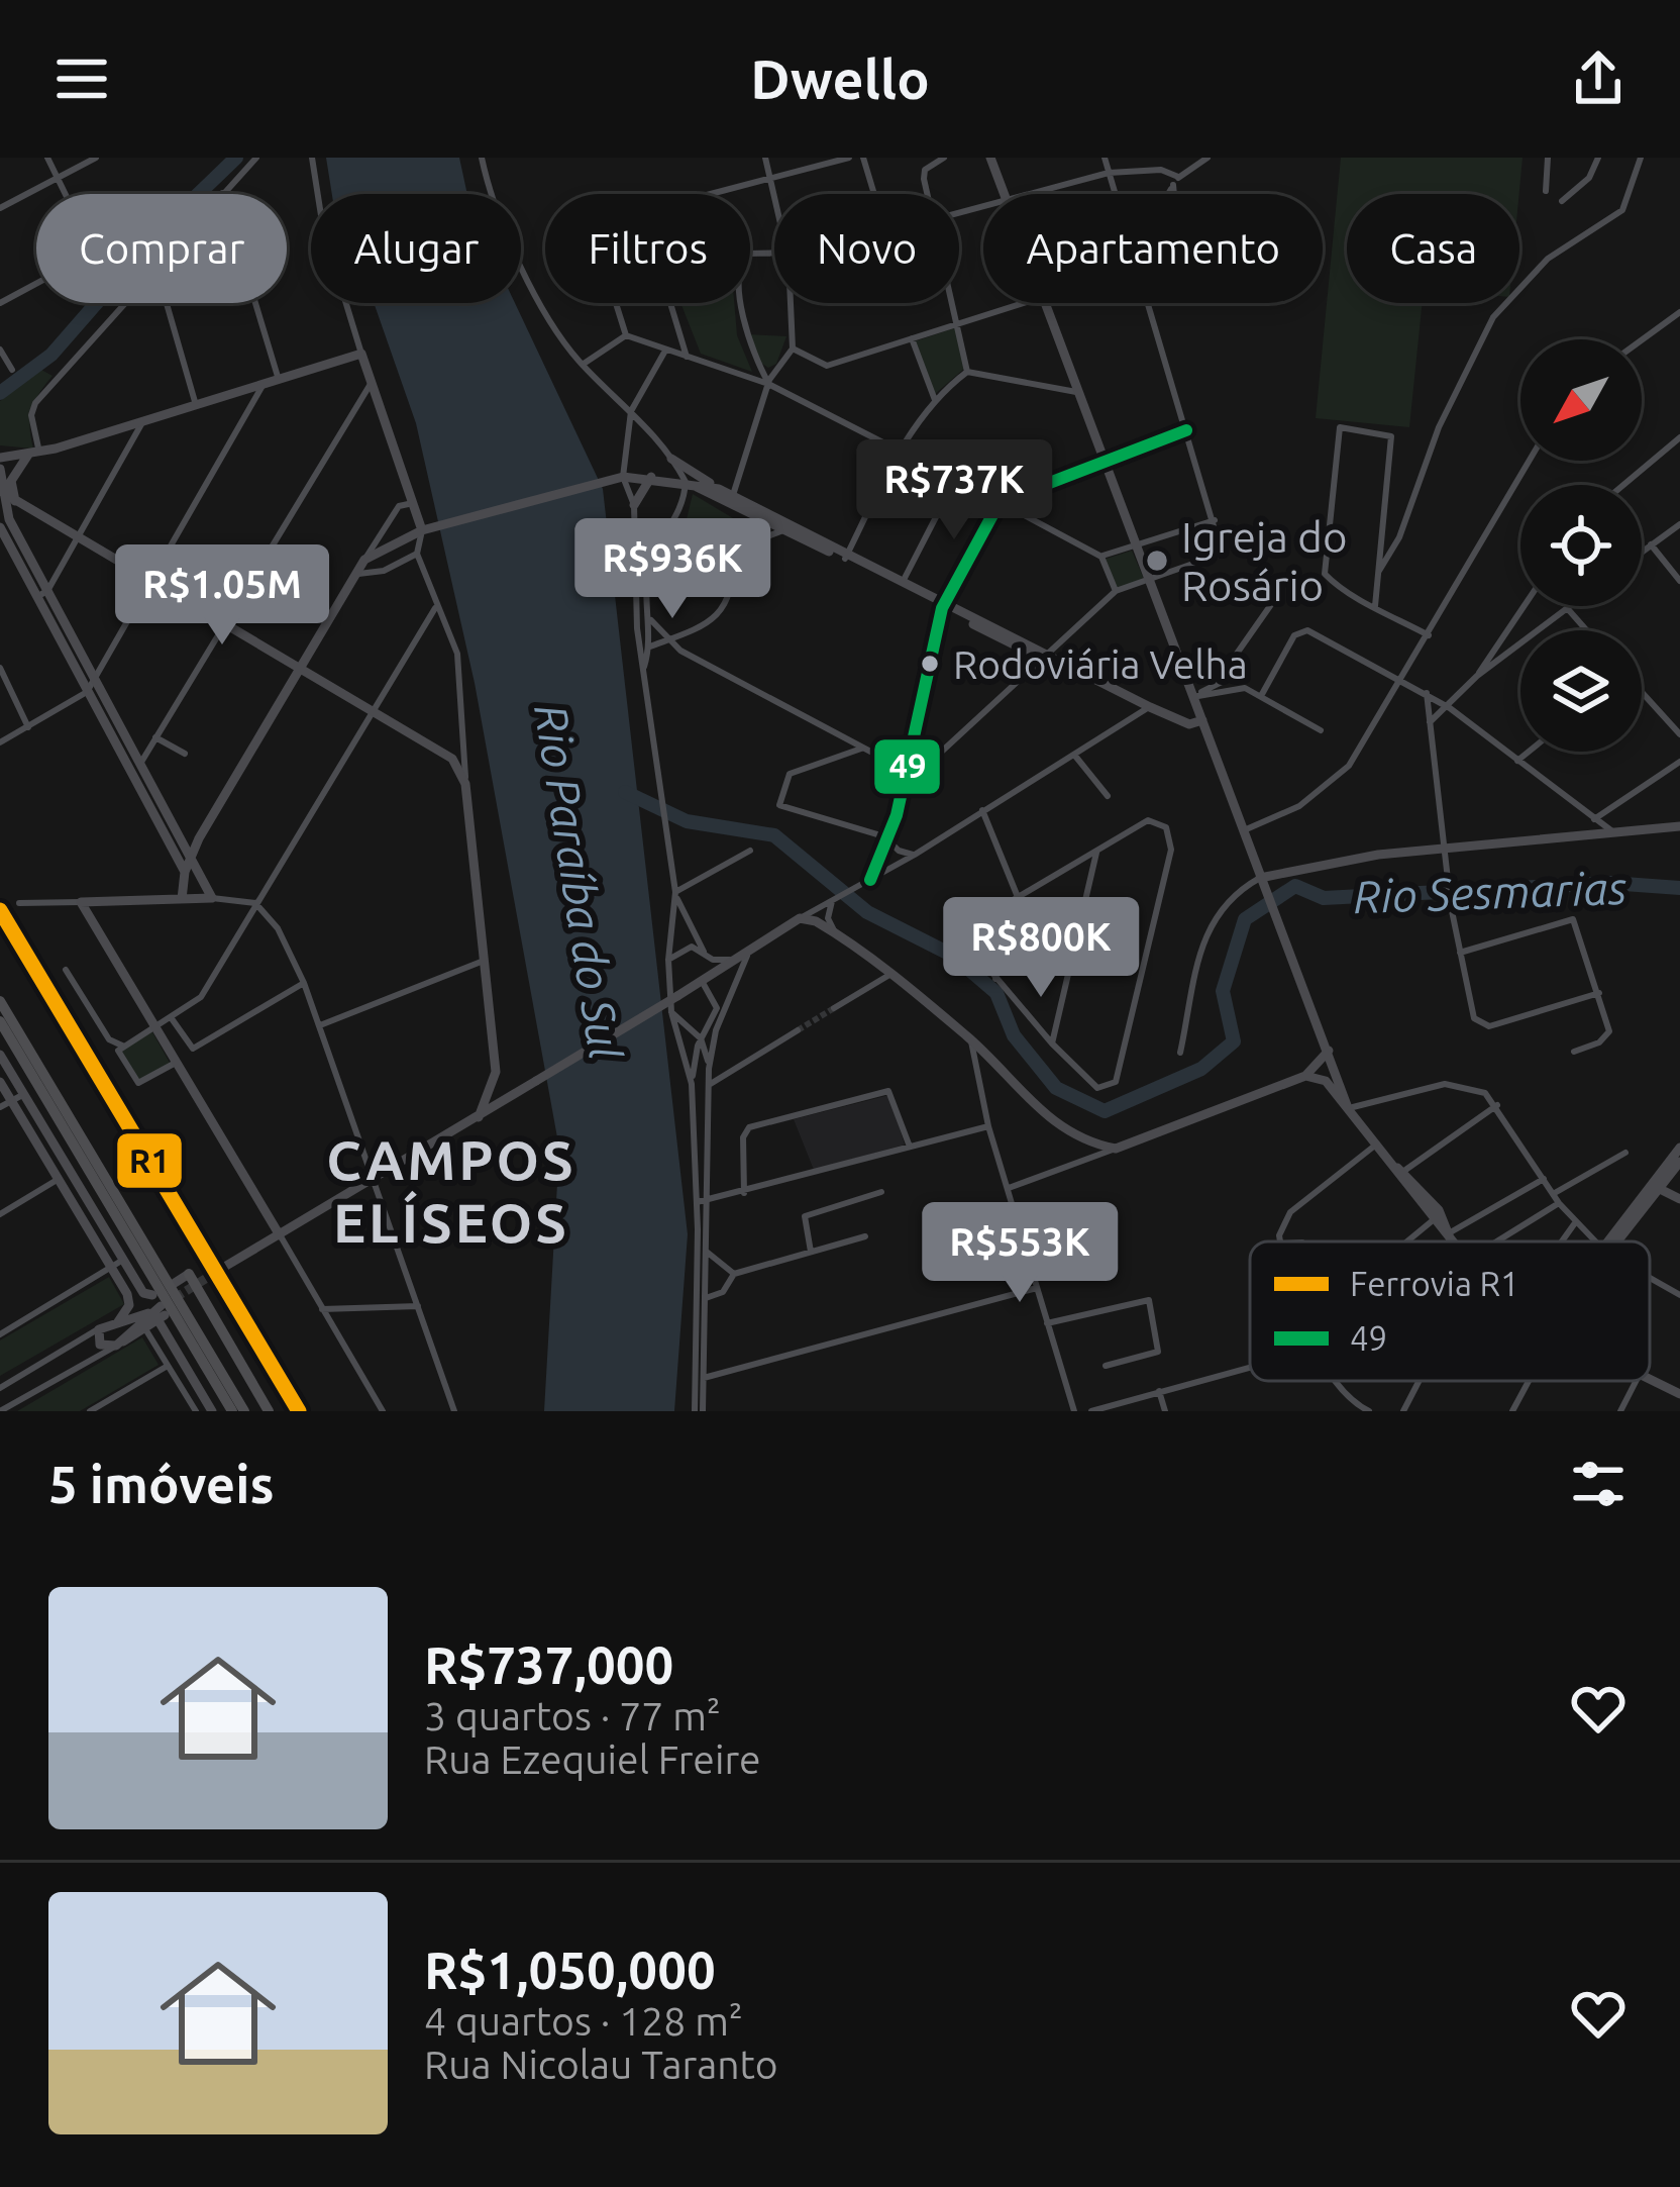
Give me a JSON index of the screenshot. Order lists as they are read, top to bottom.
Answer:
{
  "districts": ["CAMPOS ELÍSEOS"],
  "water": ["Rio Paraíba do Sul", "Rio Sesmarias"],
  "places": ["Igreja do Rosário", "Rodoviária Velha"],
  "lines": ["transit line 49", "rail line R1"],
  "legend": ["Ferrovia R1", "49"],
  "north": "bottom left",
  "page": {
    "header": "Dwello",
    "chip": [
      "Comprar",
      "Alugar",
      "Filtros",
      "Novo",
      "Apartamento",
      "Casa"
    ],
    "price": [
      "R$737K",
      "R$936K",
      "R$1.05M",
      "R$800K",
      "R$553K"
    ],
    "heading": "5 imóveis",
    "list": [
      {
        "name": "R$737,000",
        "note": "3 quartos · 77 m² · Rua Ezequiel Freire"
      },
      {
        "name": "R$1,050,000",
        "note": "4 quartos · 128 m² · Rua Nicolau Taranto"
      }
    ]
  }
}
